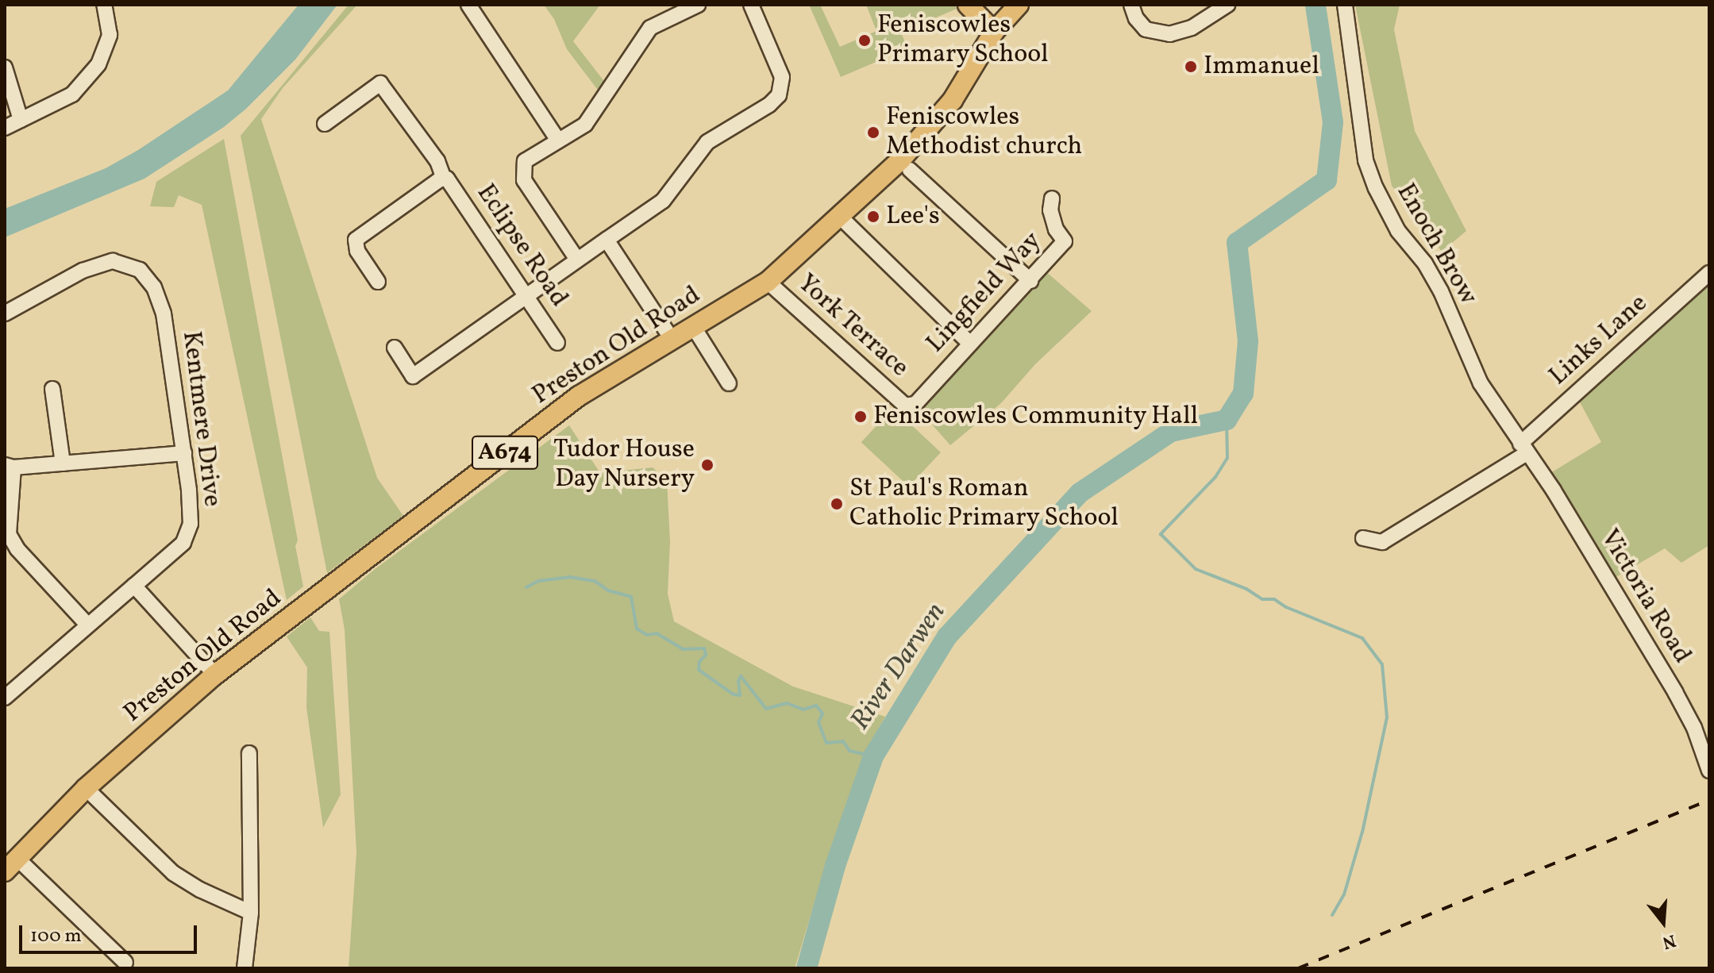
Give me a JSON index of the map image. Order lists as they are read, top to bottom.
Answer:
{
  "streets": {
    "main road": ["Preston Old Road", "A674"],
    "street": [
      "Enoch Brow",
      "Eclipse Road",
      "Lingfield Way",
      "York Terrace",
      "Links Lane",
      "Kentmere Drive",
      "Victoria Road"
    ]
  },
  "crossings": [
    ["Enoch Brow", "Links Lane"],
    ["Enoch Brow", "Victoria Road"],
    ["Lingfield Way", "York Terrace"],
    ["York Terrace", "Preston Old Road"]
  ],
  "water": ["River Darwen"],
  "places": [
    "Feniscowles Primary School",
    "Immanuel",
    "Feniscowles Methodist church",
    "Lee's",
    "Feniscowles Community Hall",
    "Tudor House Day Nursery",
    "St Paul's Roman Catholic Primary School"
  ],
  "scale_bar": "100 m",
  "north": "bottom"
}
